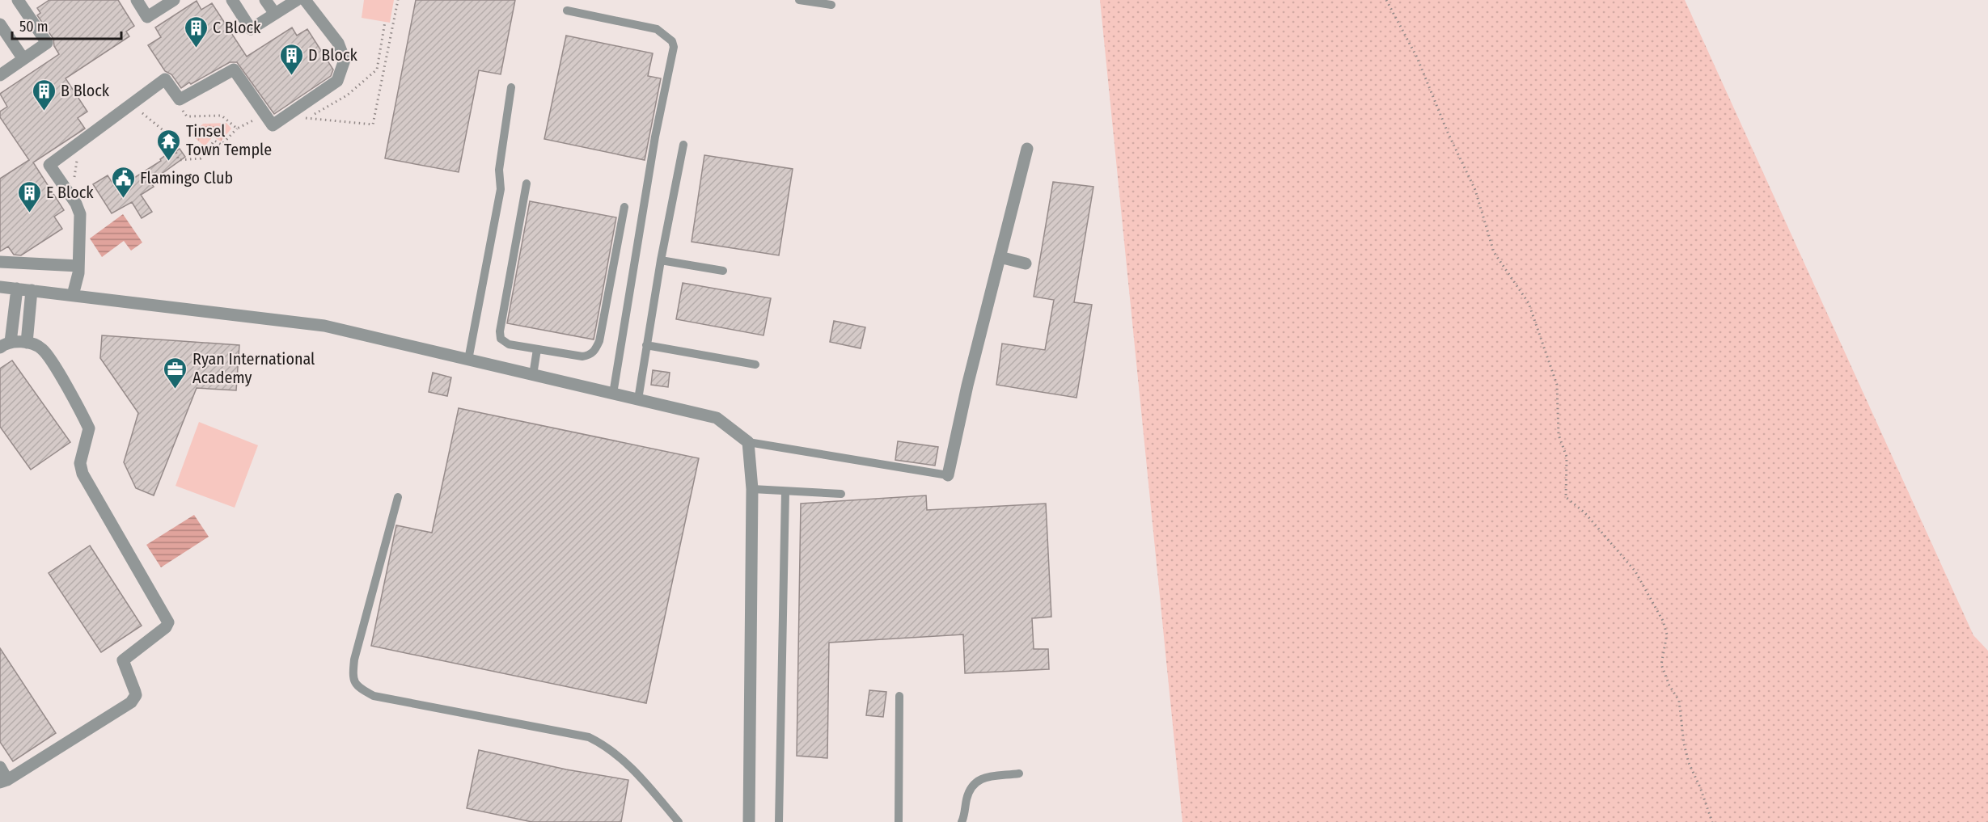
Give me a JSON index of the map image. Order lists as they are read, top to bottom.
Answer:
{
  "places": {
    "building": [
      "C Block",
      "D Block",
      "B Block",
      "E Block"
    ],
    "temple": ["Tinsel Town Temple"],
    "public building": ["Flamingo Club"],
    "office": ["Ryan International Academy"]
  },
  "scale_bar": "50 m"
}
